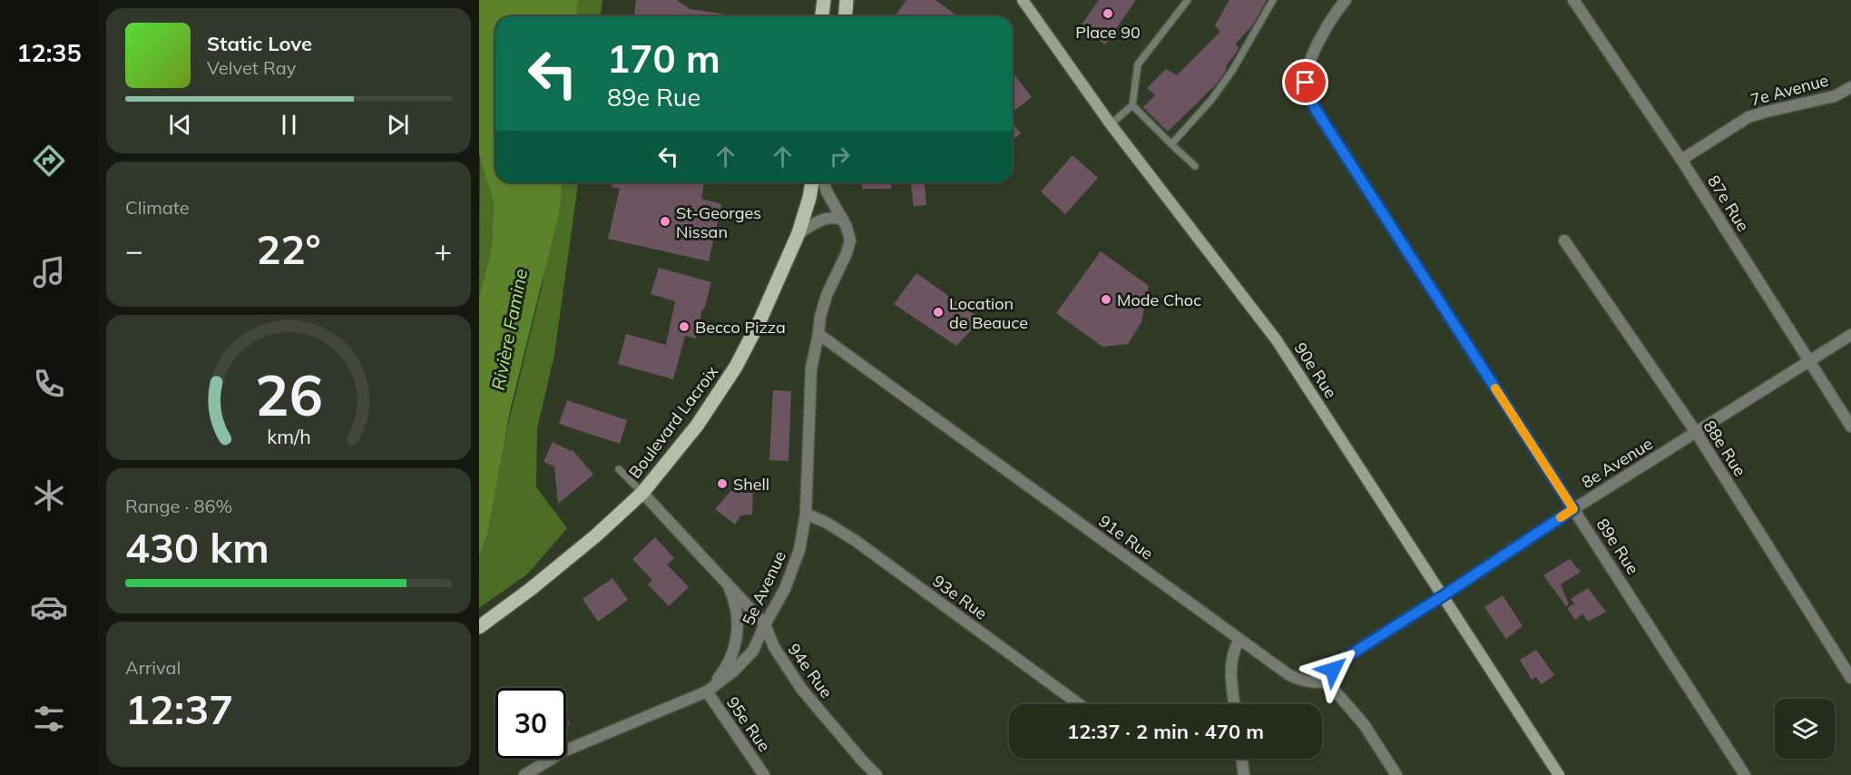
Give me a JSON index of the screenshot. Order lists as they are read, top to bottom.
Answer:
{
  "streets": {
    "main road": ["Boulevard Lacroix"],
    "street": [
      "7e Avenue",
      "87e Rue",
      "90e Rue",
      "88e Rue",
      "8e Avenue",
      "91e Rue",
      "89e Rue",
      "5e Avenue",
      "93e Rue",
      "94e Rue",
      "95e Rue"
    ]
  },
  "crossings": [
    ["7e Avenue", "87e Rue"],
    ["87e Rue", "8e Avenue"],
    ["90e Rue", "8e Avenue"],
    ["Boulevard Lacroix", "94e Rue"],
    ["88e Rue", "8e Avenue"],
    ["8e Avenue", "91e Rue"],
    ["8e Avenue", "89e Rue"],
    ["91e Rue", "5e Avenue"],
    ["5e Avenue", "93e Rue"],
    ["5e Avenue", "94e Rue"],
    ["5e Avenue", "95e Rue"],
    ["94e Rue", "95e Rue"]
  ],
  "water": ["Rivière Famine"],
  "places": [
    "Place 90",
    "St-Georges Nissan",
    "Mode Choc",
    "Location de Beauce",
    "Becco Pizza",
    "Shell"
  ],
  "page": {
    "tabs": "12:35",
    "turn": ["170 m", "89e Rue"],
    "song": ["Static Love", "Velvet Ray"],
    "tile": [
      "Climate",
      ["Range · 86%", "430 km"],
      ["Arrival", "12:37"]
    ],
    "heat": ["−", "22°", "+"],
    "limit": "30",
    "trip": "12:37 · 2 min · 470 m",
    "gauge": ["26", "km/h"]
  }
}
